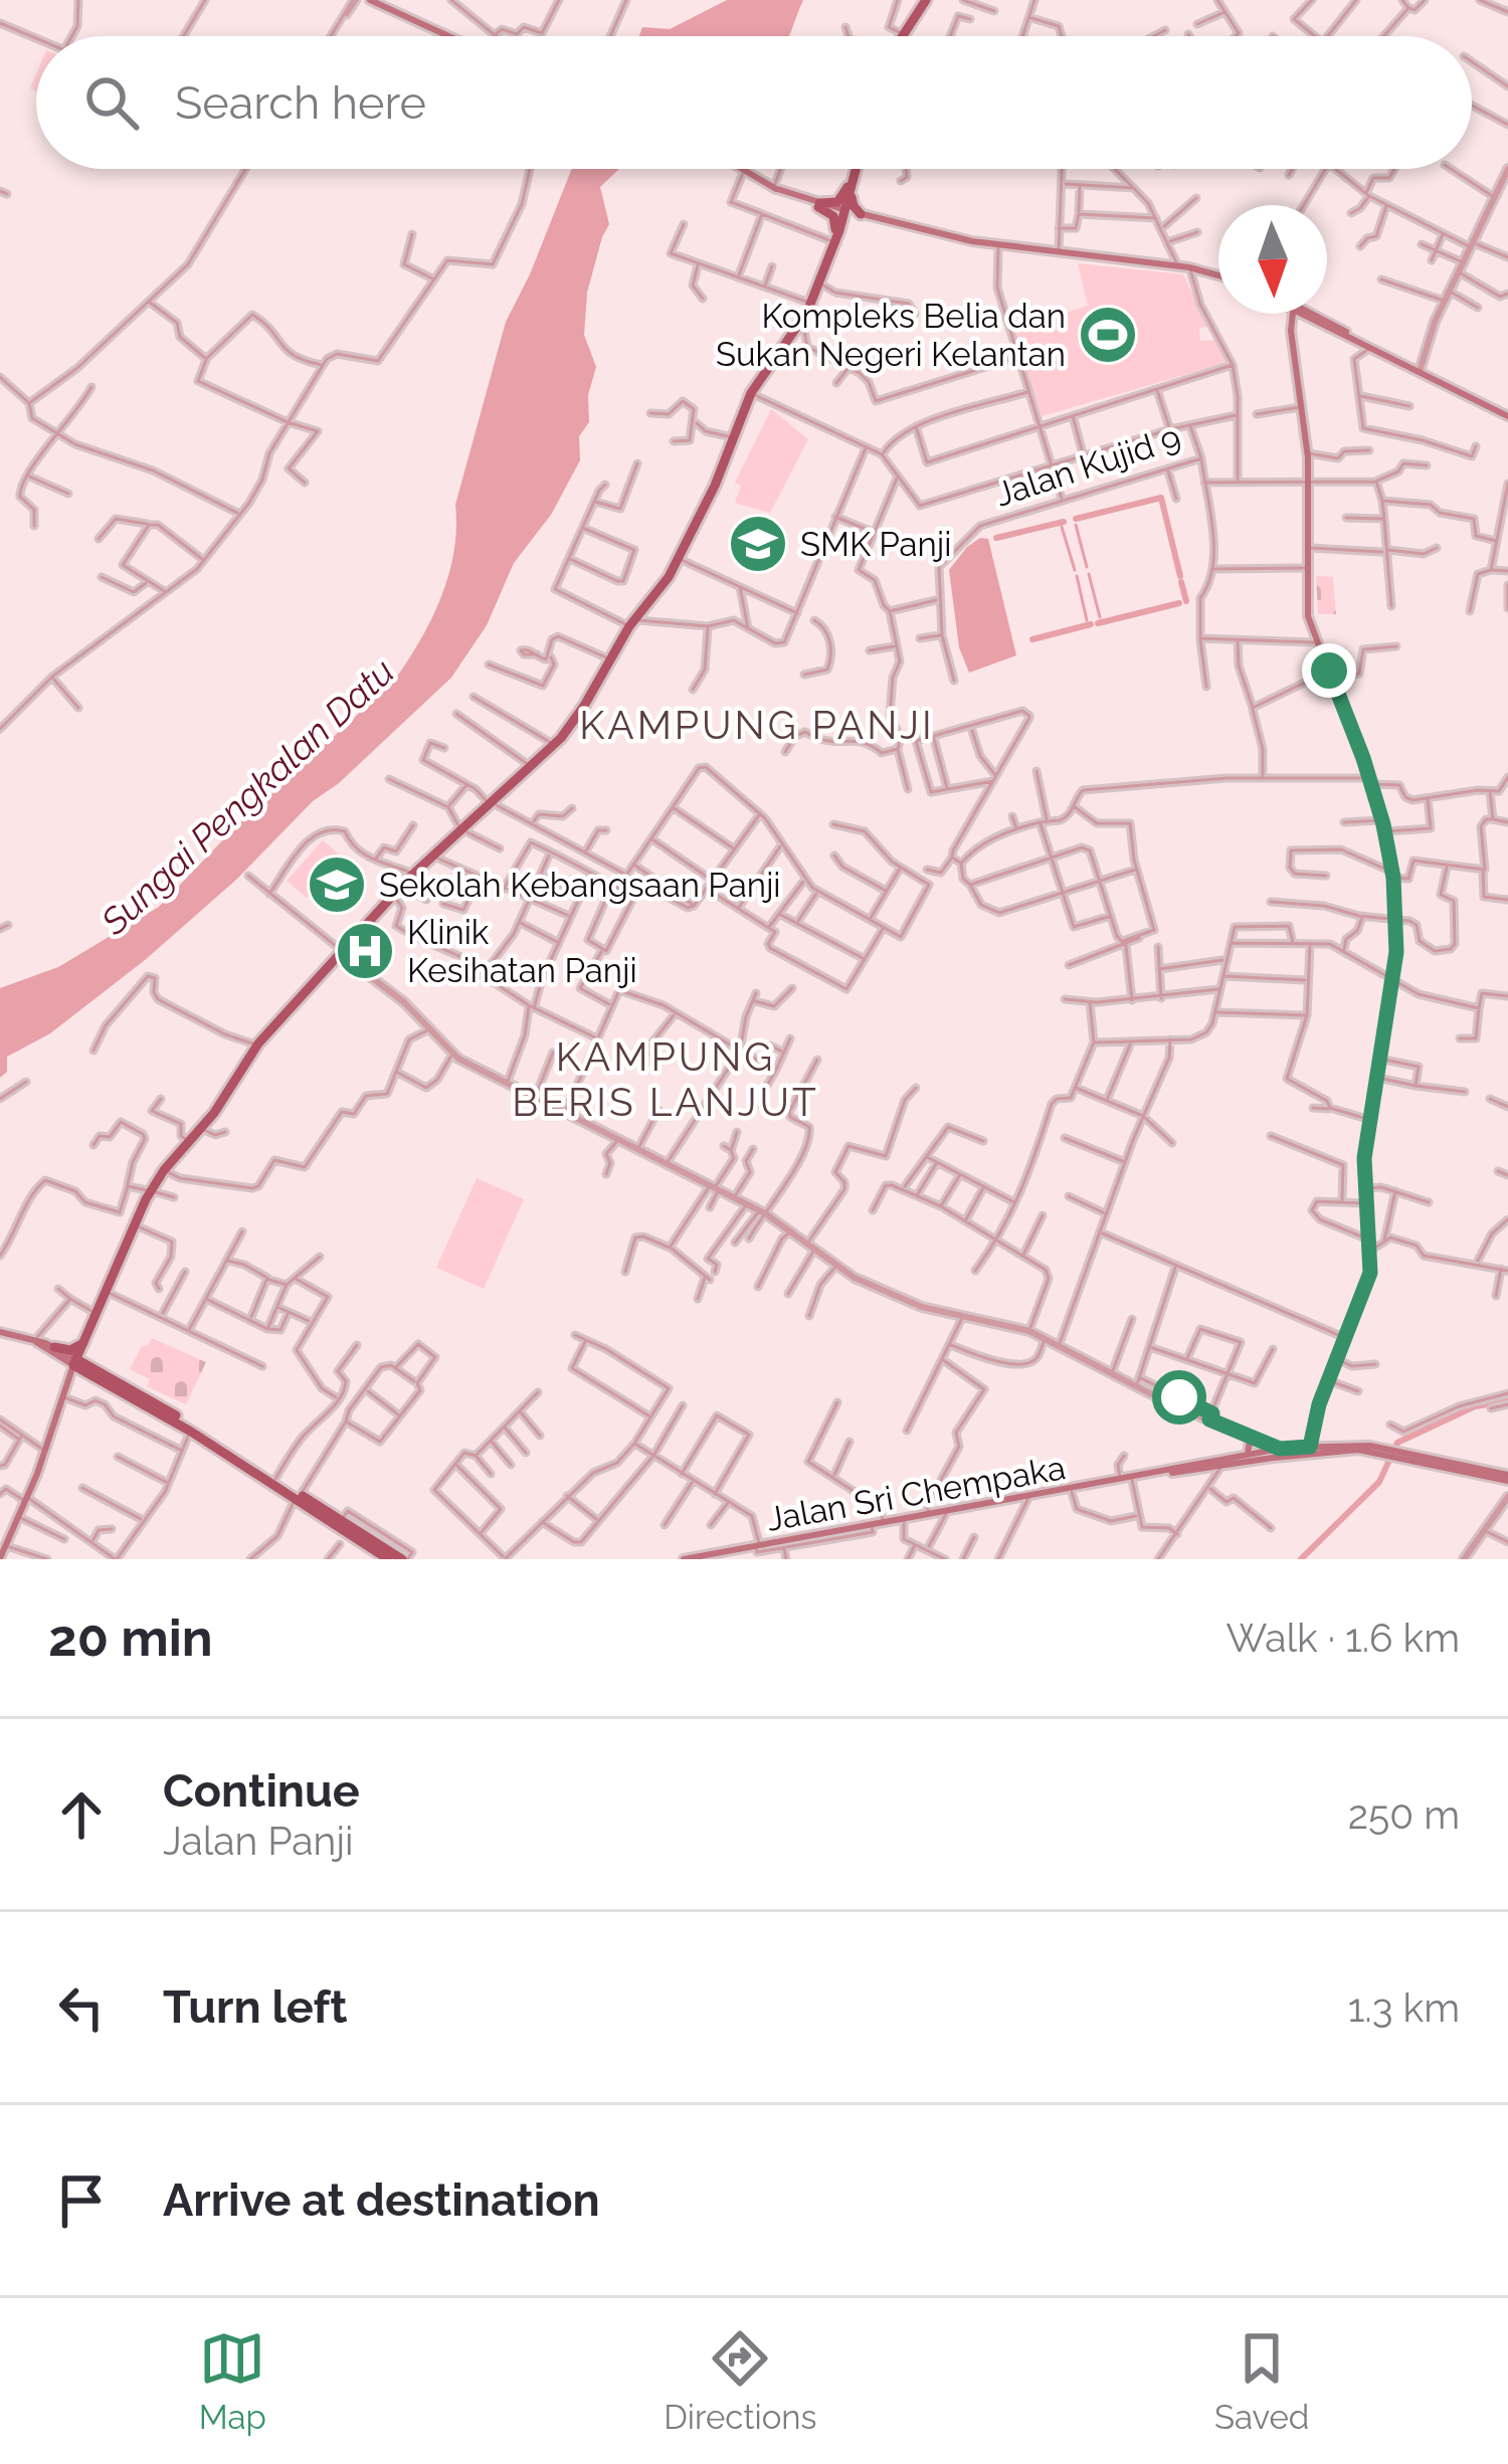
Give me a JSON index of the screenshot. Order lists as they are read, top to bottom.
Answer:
{
  "streets": {
    "main road": ["Jalan Sri Chempaka"],
    "street": ["Jalan Kujid 9"]
  },
  "districts": ["KAMPUNG PANJI", "KAMPUNG BERIS LANJUT"],
  "water": ["Sungai Pengkalan Datu"],
  "places": {
    "sports": ["Kompleks Belia dan Sukan Negeri Kelantan"],
    "school or university": ["SMK Panji", "Sekolah Kebangsaan Panji"],
    "hospital": ["Klinik Kesihatan Panji"]
  },
  "north": "bottom",
  "page": {
    "search": "Search here",
    "heading": ["20 min", "Walk · 1.6 km"],
    "list": [
      ["Continue", "Jalan Panji", "250 m"],
      ["Turn left", "1.3 km"],
      "Arrive at destination"
    ],
    "nav": ["Map", "Directions", "Saved"]
  }
}
